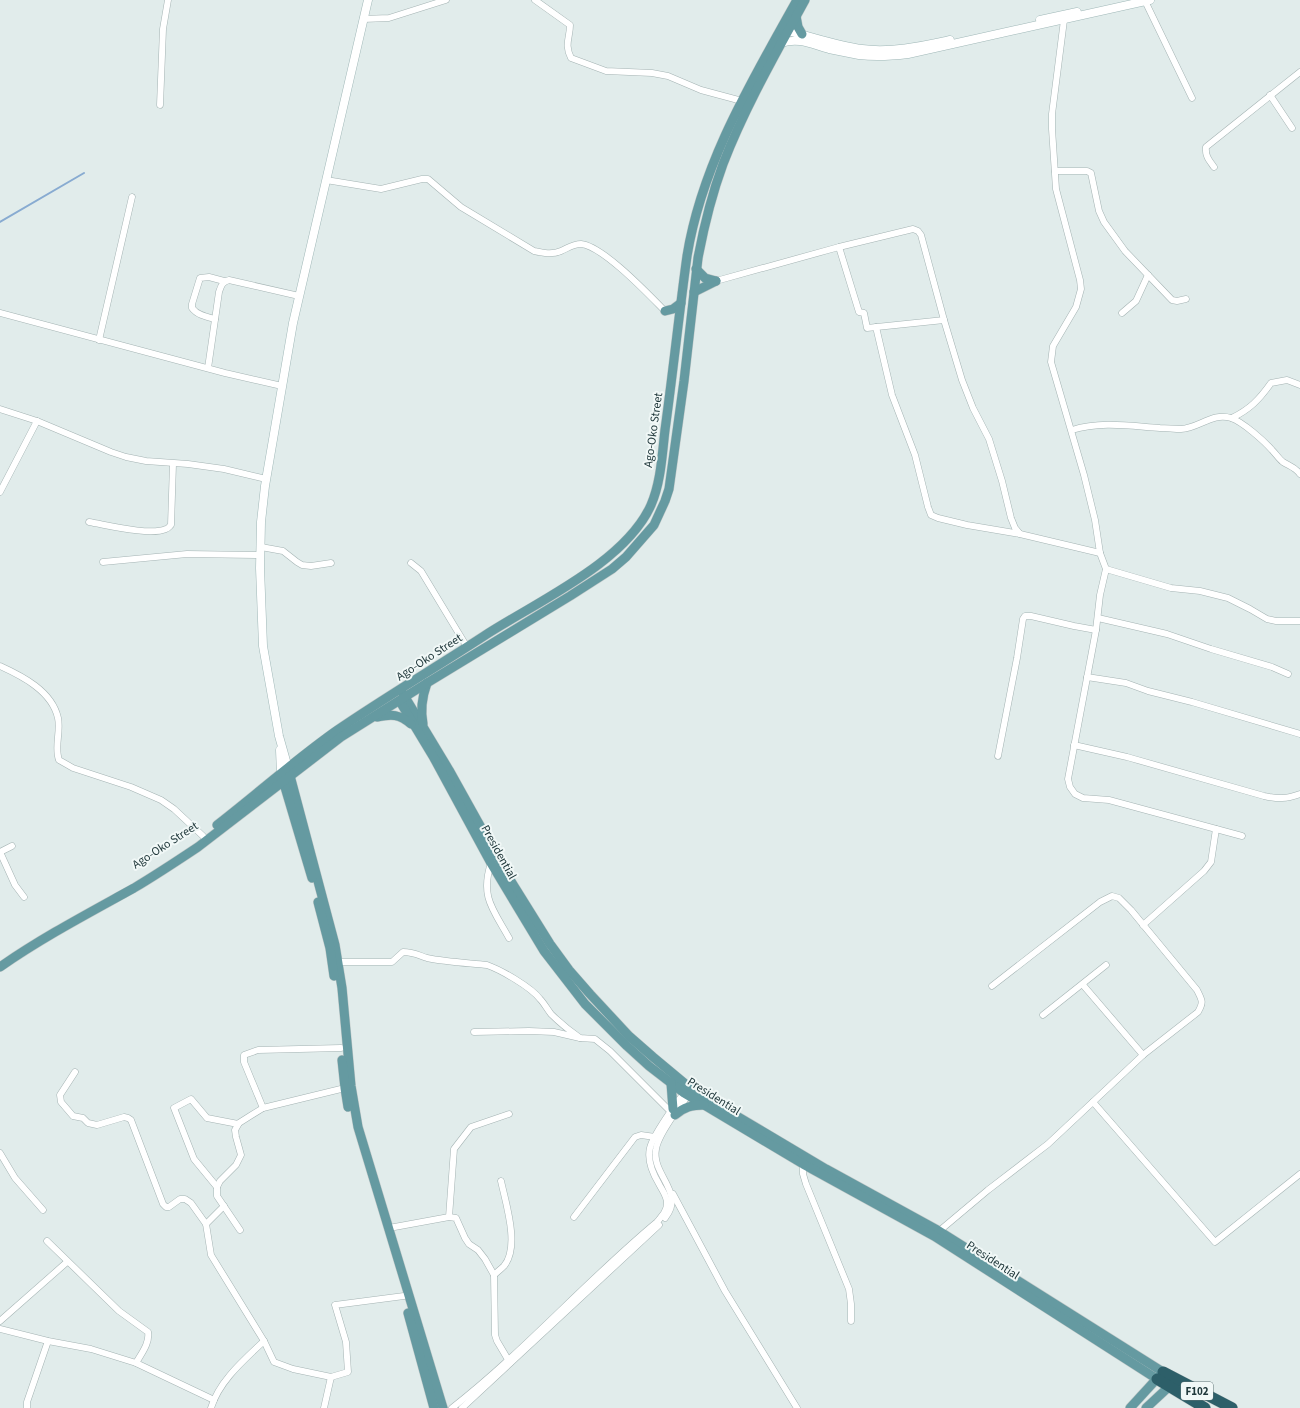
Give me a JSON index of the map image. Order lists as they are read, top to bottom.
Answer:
{
  "streets": {
    "highway": ["F102"],
    "main road": ["Ago-Oko Street", "Presidential"]
  },
  "crossings": [
    ["Ago-Oko Street", "Presidential"]
  ]
}
